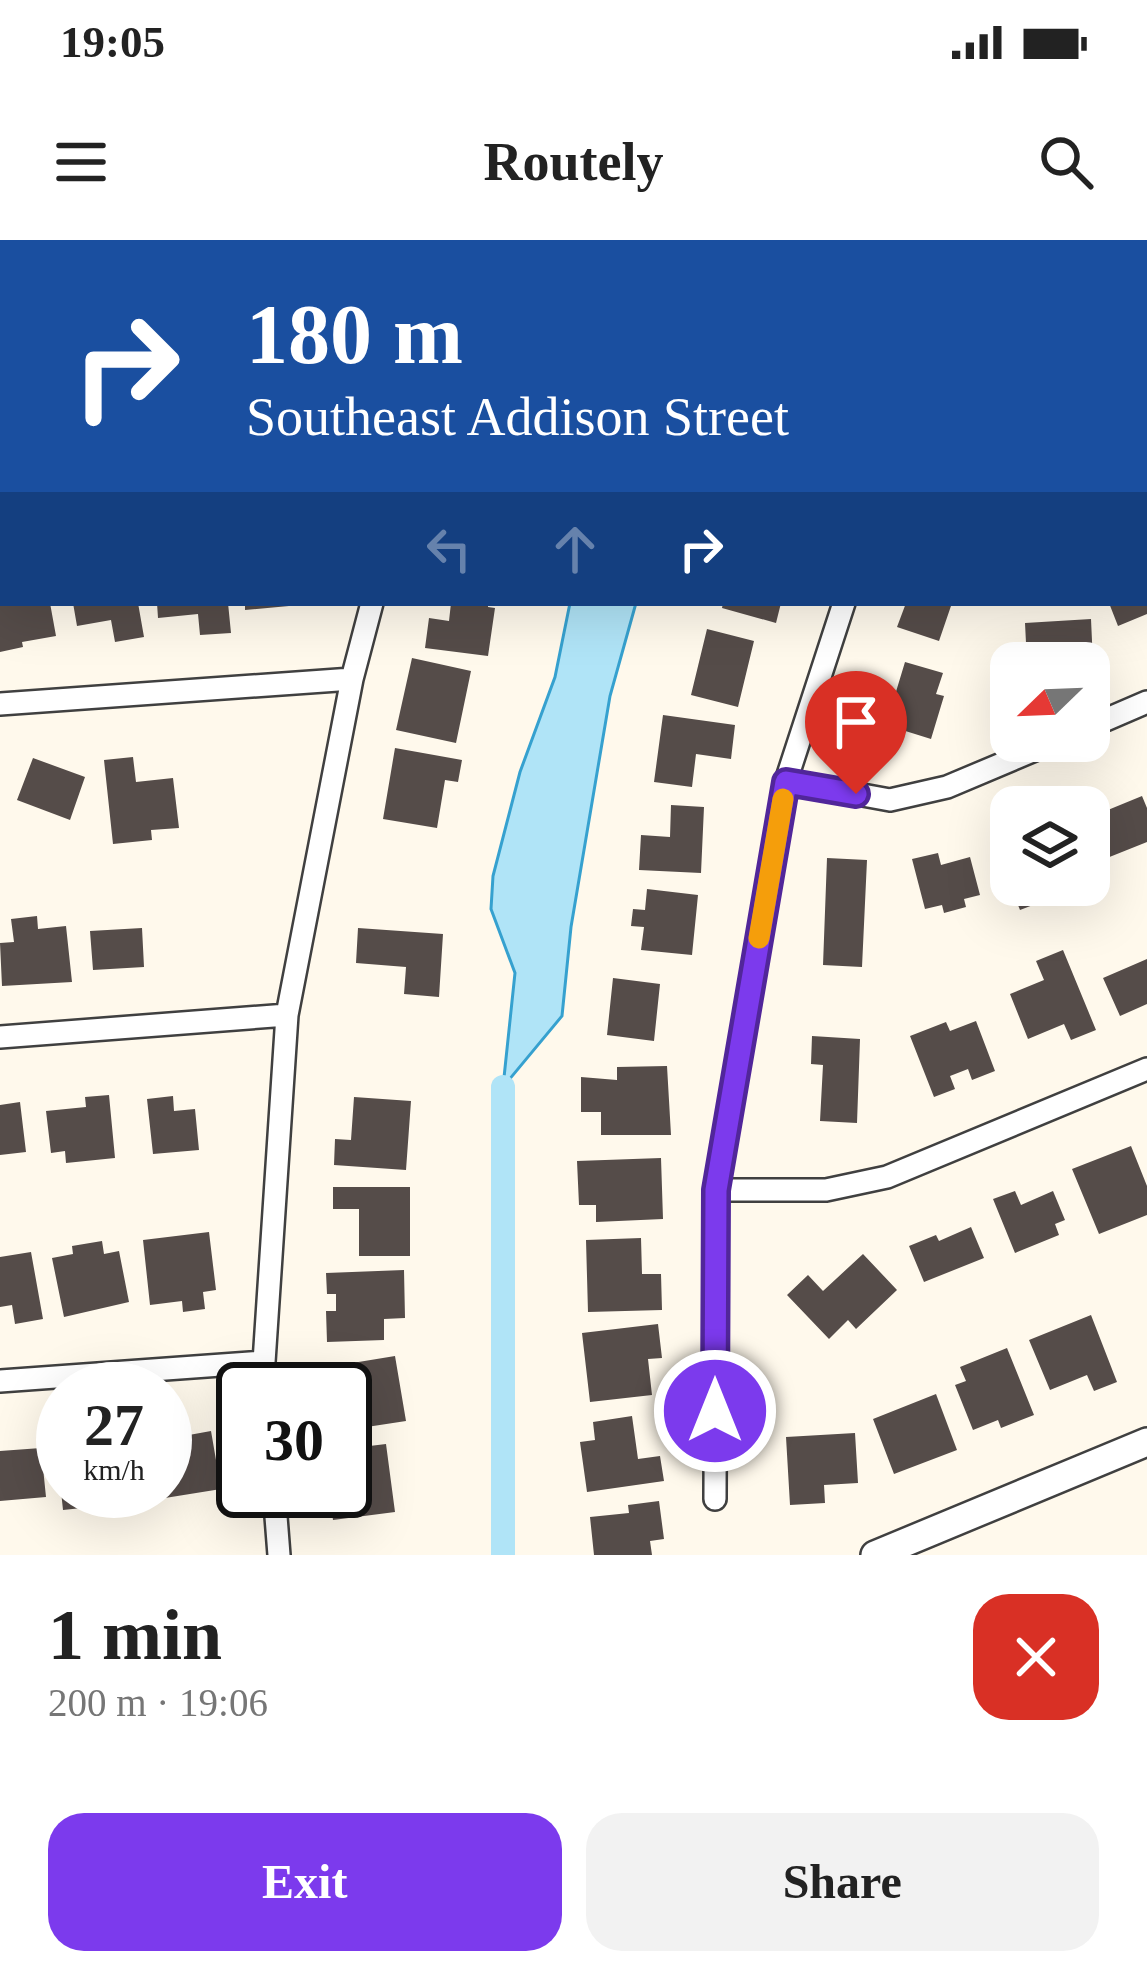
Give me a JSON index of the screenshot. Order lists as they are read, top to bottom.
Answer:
{
  "north": "bottom left",
  "page": {
    "status": "19:05",
    "header": "Routely",
    "turn": ["180 m", "Southeast Addison Street"],
    "speed": "27 km/h",
    "limit": "30",
    "heading": ["1 min", "200 m · 19:06"],
    "buttons": ["Exit", "Share"]
  }
}
